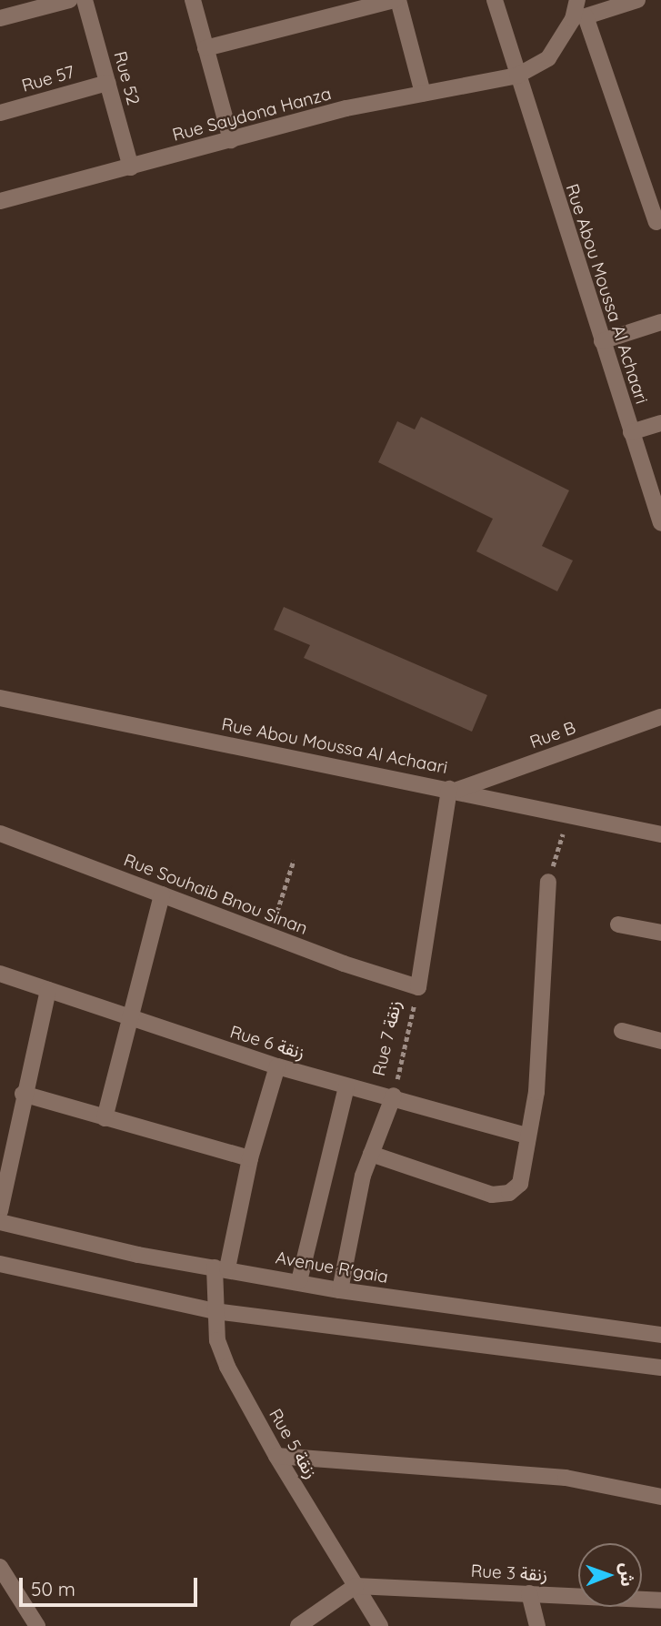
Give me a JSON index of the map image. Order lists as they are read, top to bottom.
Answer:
{
  "streets": {
    "street": [
      "Rue 52",
      "Rue 57",
      "Rue Saydona Hanza",
      "Rue Abou Moussa Al Achaari",
      "Rue B",
      "Rue Souhaib Bnou Sinan",
      "Rue 7 زنقة",
      "Rue 6 زنقة",
      "Avenue R'gaia",
      "Rue 5 زنقة",
      "Rue 3 زنقة"
    ]
  },
  "crossings": [
    ["Rue 52", "Rue 57"],
    ["Rue 52", "Rue Saydona Hanza"],
    ["Rue Saydona Hanza", "Rue Abou Moussa Al Achaari"],
    ["Rue Abou Moussa Al Achaari", "Rue B"],
    ["Rue Abou Moussa Al Achaari", "Rue 7 زنقة"],
    ["Rue B", "Rue 7 زنقة"],
    ["Rue Souhaib Bnou Sinan", "Rue 7 زنقة"],
    ["Rue 7 زنقة", "Rue 6 زنقة"],
    ["Rue 7 زنقة", "Avenue R'gaia"],
    ["Rue 6 زنقة", "Rue 5 زنقة"],
    ["Avenue R'gaia", "Rue 5 زنقة"],
    ["Rue 5 زنقة", "Rue 3 زنقة"]
  ],
  "scale_bar": "50 m",
  "north": "right"
}
